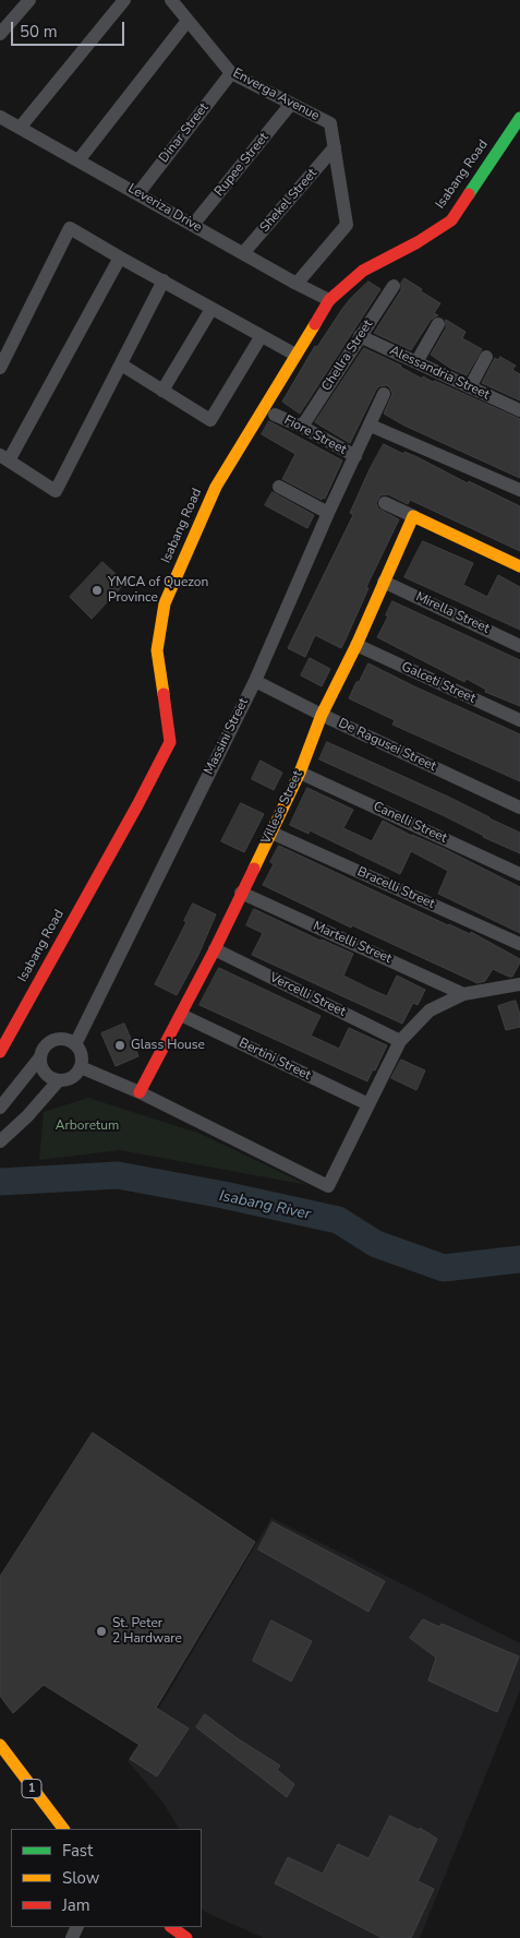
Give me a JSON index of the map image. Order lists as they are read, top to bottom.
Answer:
{
  "streets": {
    "street": [
      "Enverga Avenue",
      "Dinar Street",
      "Rupee Street",
      "Isabang Road",
      "Shekel Street",
      "Leveriza Drive",
      "Chellra Street",
      "Alessandria Street",
      "Fiore Street",
      "Mirella Street",
      "Galceti Street",
      "Massini Street",
      "De Ragusei Street",
      "Villese Street",
      "Canelli Street",
      "Bracelli Street",
      "Martelli Street",
      "Vercelli Street",
      "Bertini Street",
      "1"
    ]
  },
  "crossings": [
    ["Enverga Avenue", "Dinar Street"],
    ["Enverga Avenue", "Rupee Street"],
    ["Enverga Avenue", "Shekel Street"],
    ["Enverga Avenue", "Leveriza Drive"],
    ["Dinar Street", "Leveriza Drive"],
    ["Rupee Street", "Leveriza Drive"],
    ["Isabang Road", "Leveriza Drive"],
    ["Shekel Street", "Leveriza Drive"],
    ["Chellra Street", "Alessandria Street"],
    ["Chellra Street", "Fiore Street"],
    ["Fiore Street", "Massini Street"],
    ["Mirella Street", "Villese Street"],
    ["Galceti Street", "Villese Street"],
    ["Massini Street", "De Ragusei Street"],
    ["De Ragusei Street", "Villese Street"],
    ["Villese Street", "Canelli Street"],
    ["Villese Street", "Bracelli Street"],
    ["Villese Street", "Martelli Street"],
    ["Villese Street", "Vercelli Street"],
    ["Villese Street", "Bertini Street"]
  ],
  "water": ["Isabang River"],
  "parks": ["Arboretum"],
  "places": ["YMCA of Quezon Province", "Glass House", "St. Peter 2 Hardware"],
  "legend": ["Fast", "Slow", "Jam"],
  "scale_bar": "50 m"
}
